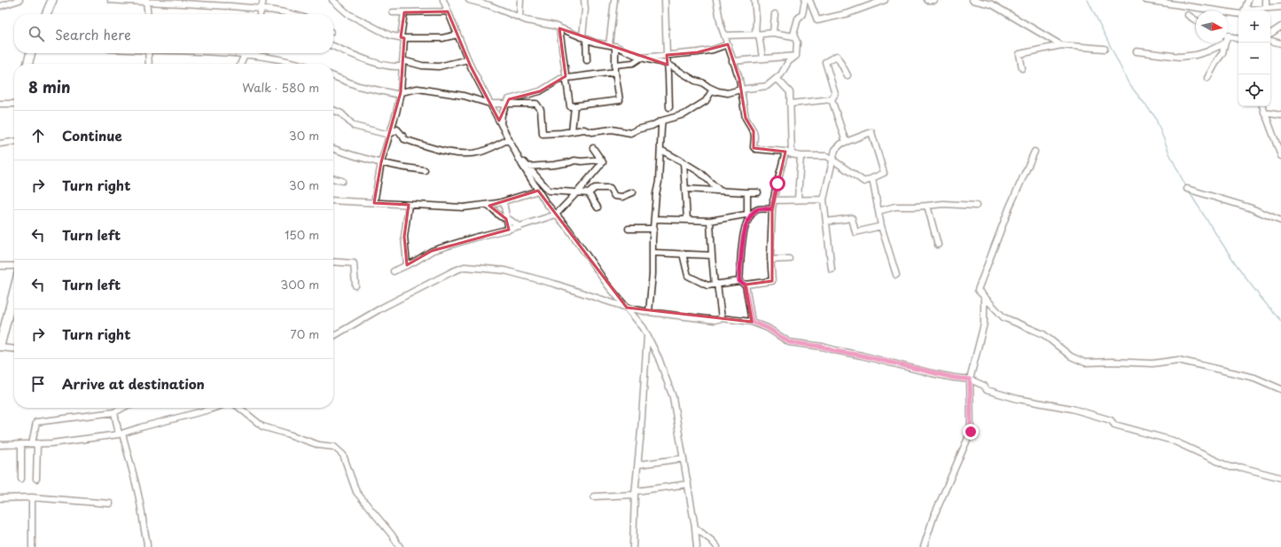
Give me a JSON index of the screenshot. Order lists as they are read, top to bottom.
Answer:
{
  "north": "right",
  "page": {
    "map_buttons": ["+", "−"],
    "search": "Search here",
    "heading": ["8 min", "Walk · 580 m"],
    "list": [
      ["Continue", "30 m"],
      ["Turn right", "30 m"],
      ["Turn left", "150 m"],
      ["Turn left", "300 m"],
      ["Turn right", "70 m"],
      "Arrive at destination"
    ]
  }
}
